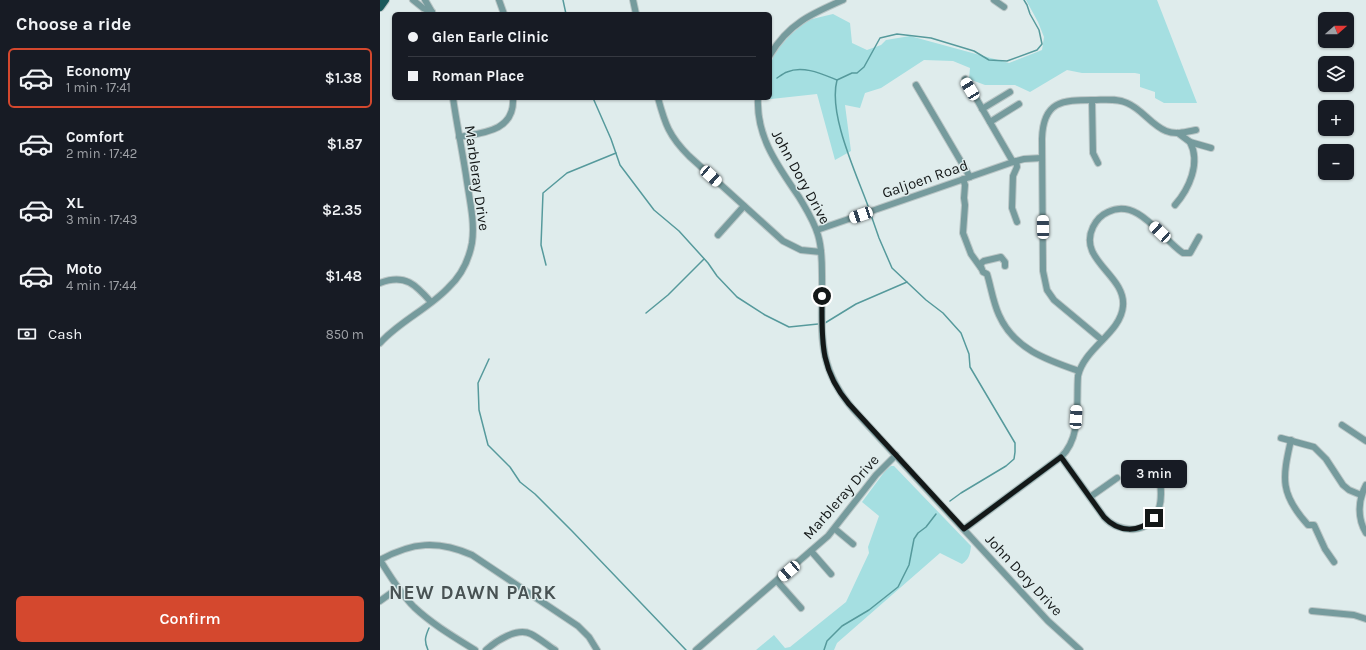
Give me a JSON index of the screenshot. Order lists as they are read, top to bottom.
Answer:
{
  "streets": {
    "street": ["John Dory Drive", "Marbleray Drive", "Galjoen Road"]
  },
  "crossings": [
    ["John Dory Drive", "Marbleray Drive"],
    ["John Dory Drive", "Galjoen Road"]
  ],
  "districts": ["NEW DAWN PARK"],
  "north": "right",
  "page": {
    "heading": "Choose a ride",
    "map_buttons": ["+", "−"],
    "banner": ["Glen Earle Clinic", "Roman Place"],
    "list": [
      {
        "name": "Economy",
        "note": "1 min · 17:41",
        "value": "$1.38"
      },
      {
        "name": "Comfort",
        "note": "2 min · 17:42",
        "value": "$1.87"
      },
      {
        "name": "XL",
        "note": "3 min · 17:43",
        "value": "$2.35"
      },
      {
        "name": "Moto",
        "note": "4 min · 17:44",
        "value": "$1.48"
      }
    ],
    "pay": ["Cash", "850 m"],
    "bubble": "3 min",
    "buttons": "Confirm"
  }
}
